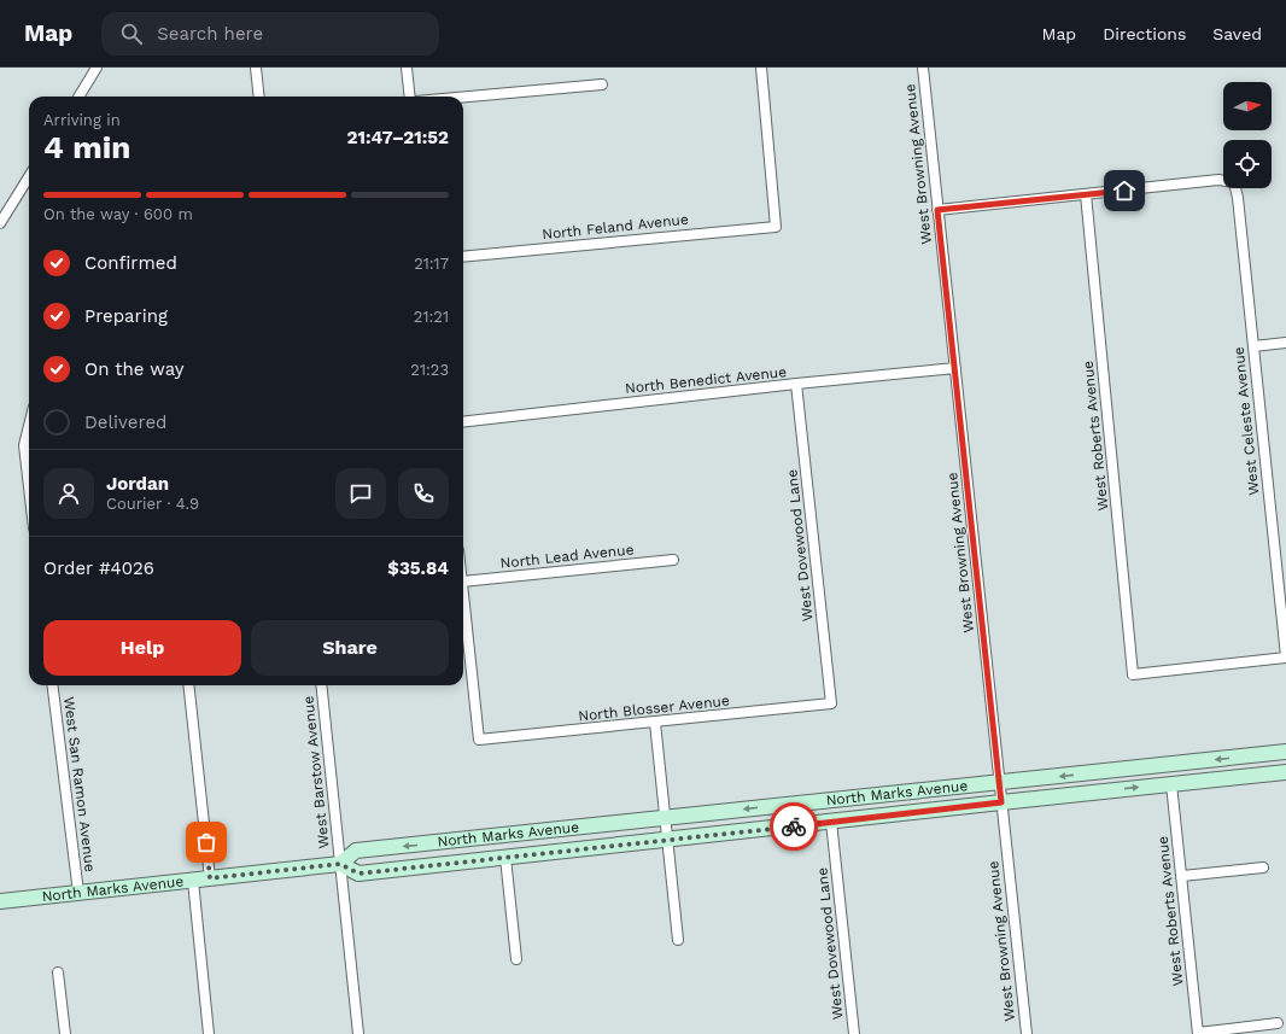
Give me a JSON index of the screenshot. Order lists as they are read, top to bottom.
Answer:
{
  "streets": {
    "main road": ["North Marks Avenue"],
    "street": [
      "West Browning Avenue",
      "North Feland Avenue",
      "North Benedict Avenue",
      "West Celeste Avenue",
      "West Roberts Avenue",
      "West Dovewood Lane",
      "North Lead Avenue",
      "North Blosser Avenue",
      "West Barstow Avenue",
      "West San Ramon Avenue"
    ]
  },
  "crossings": [
    ["West Browning Avenue", "North Benedict Avenue"],
    ["West Browning Avenue", "North Marks Avenue"],
    ["North Benedict Avenue", "West Dovewood Lane"],
    ["West Celeste Avenue", "West Roberts Avenue"],
    ["West Roberts Avenue", "North Marks Avenue"],
    ["West Dovewood Lane", "North Blosser Avenue"],
    ["West Dovewood Lane", "North Marks Avenue"],
    ["West Barstow Avenue", "North Marks Avenue"],
    ["West San Ramon Avenue", "North Marks Avenue"]
  ],
  "north": "right",
  "page": {
    "header": "Map",
    "search": "Search here",
    "nav": ["Map", "Directions", "Saved"],
    "heading": ["4 min", "Arriving in", "21:47–21:52"],
    "panel": [
      "Jordan",
      "Courier · 4.9",
      "Order #4026",
      "$35.84"
    ],
    "bar": "On the way · 600 m",
    "list": [
      ["Confirmed", "21:17"],
      ["Preparing", "21:21"],
      ["On the way", "21:23"],
      "Delivered"
    ],
    "buttons": ["Help", "Share"]
  }
}
